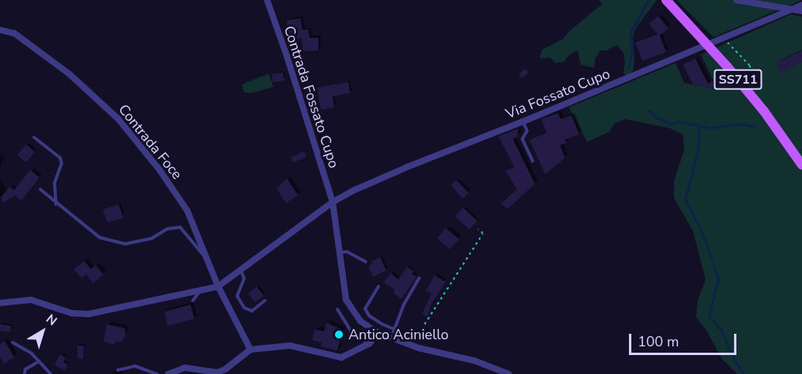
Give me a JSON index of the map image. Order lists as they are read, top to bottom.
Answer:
{
  "streets": {
    "main road": ["SS711"],
    "street": ["Via Fossato Cupo", "Contrada Fossato Cupo", "Contrada Foce"]
  },
  "crossings": [
    ["Via Fossato Cupo", "Contrada Fossato Cupo"]
  ],
  "places": ["Antico Aciniello"],
  "scale_bar": "100 m",
  "north": "top right"
}
